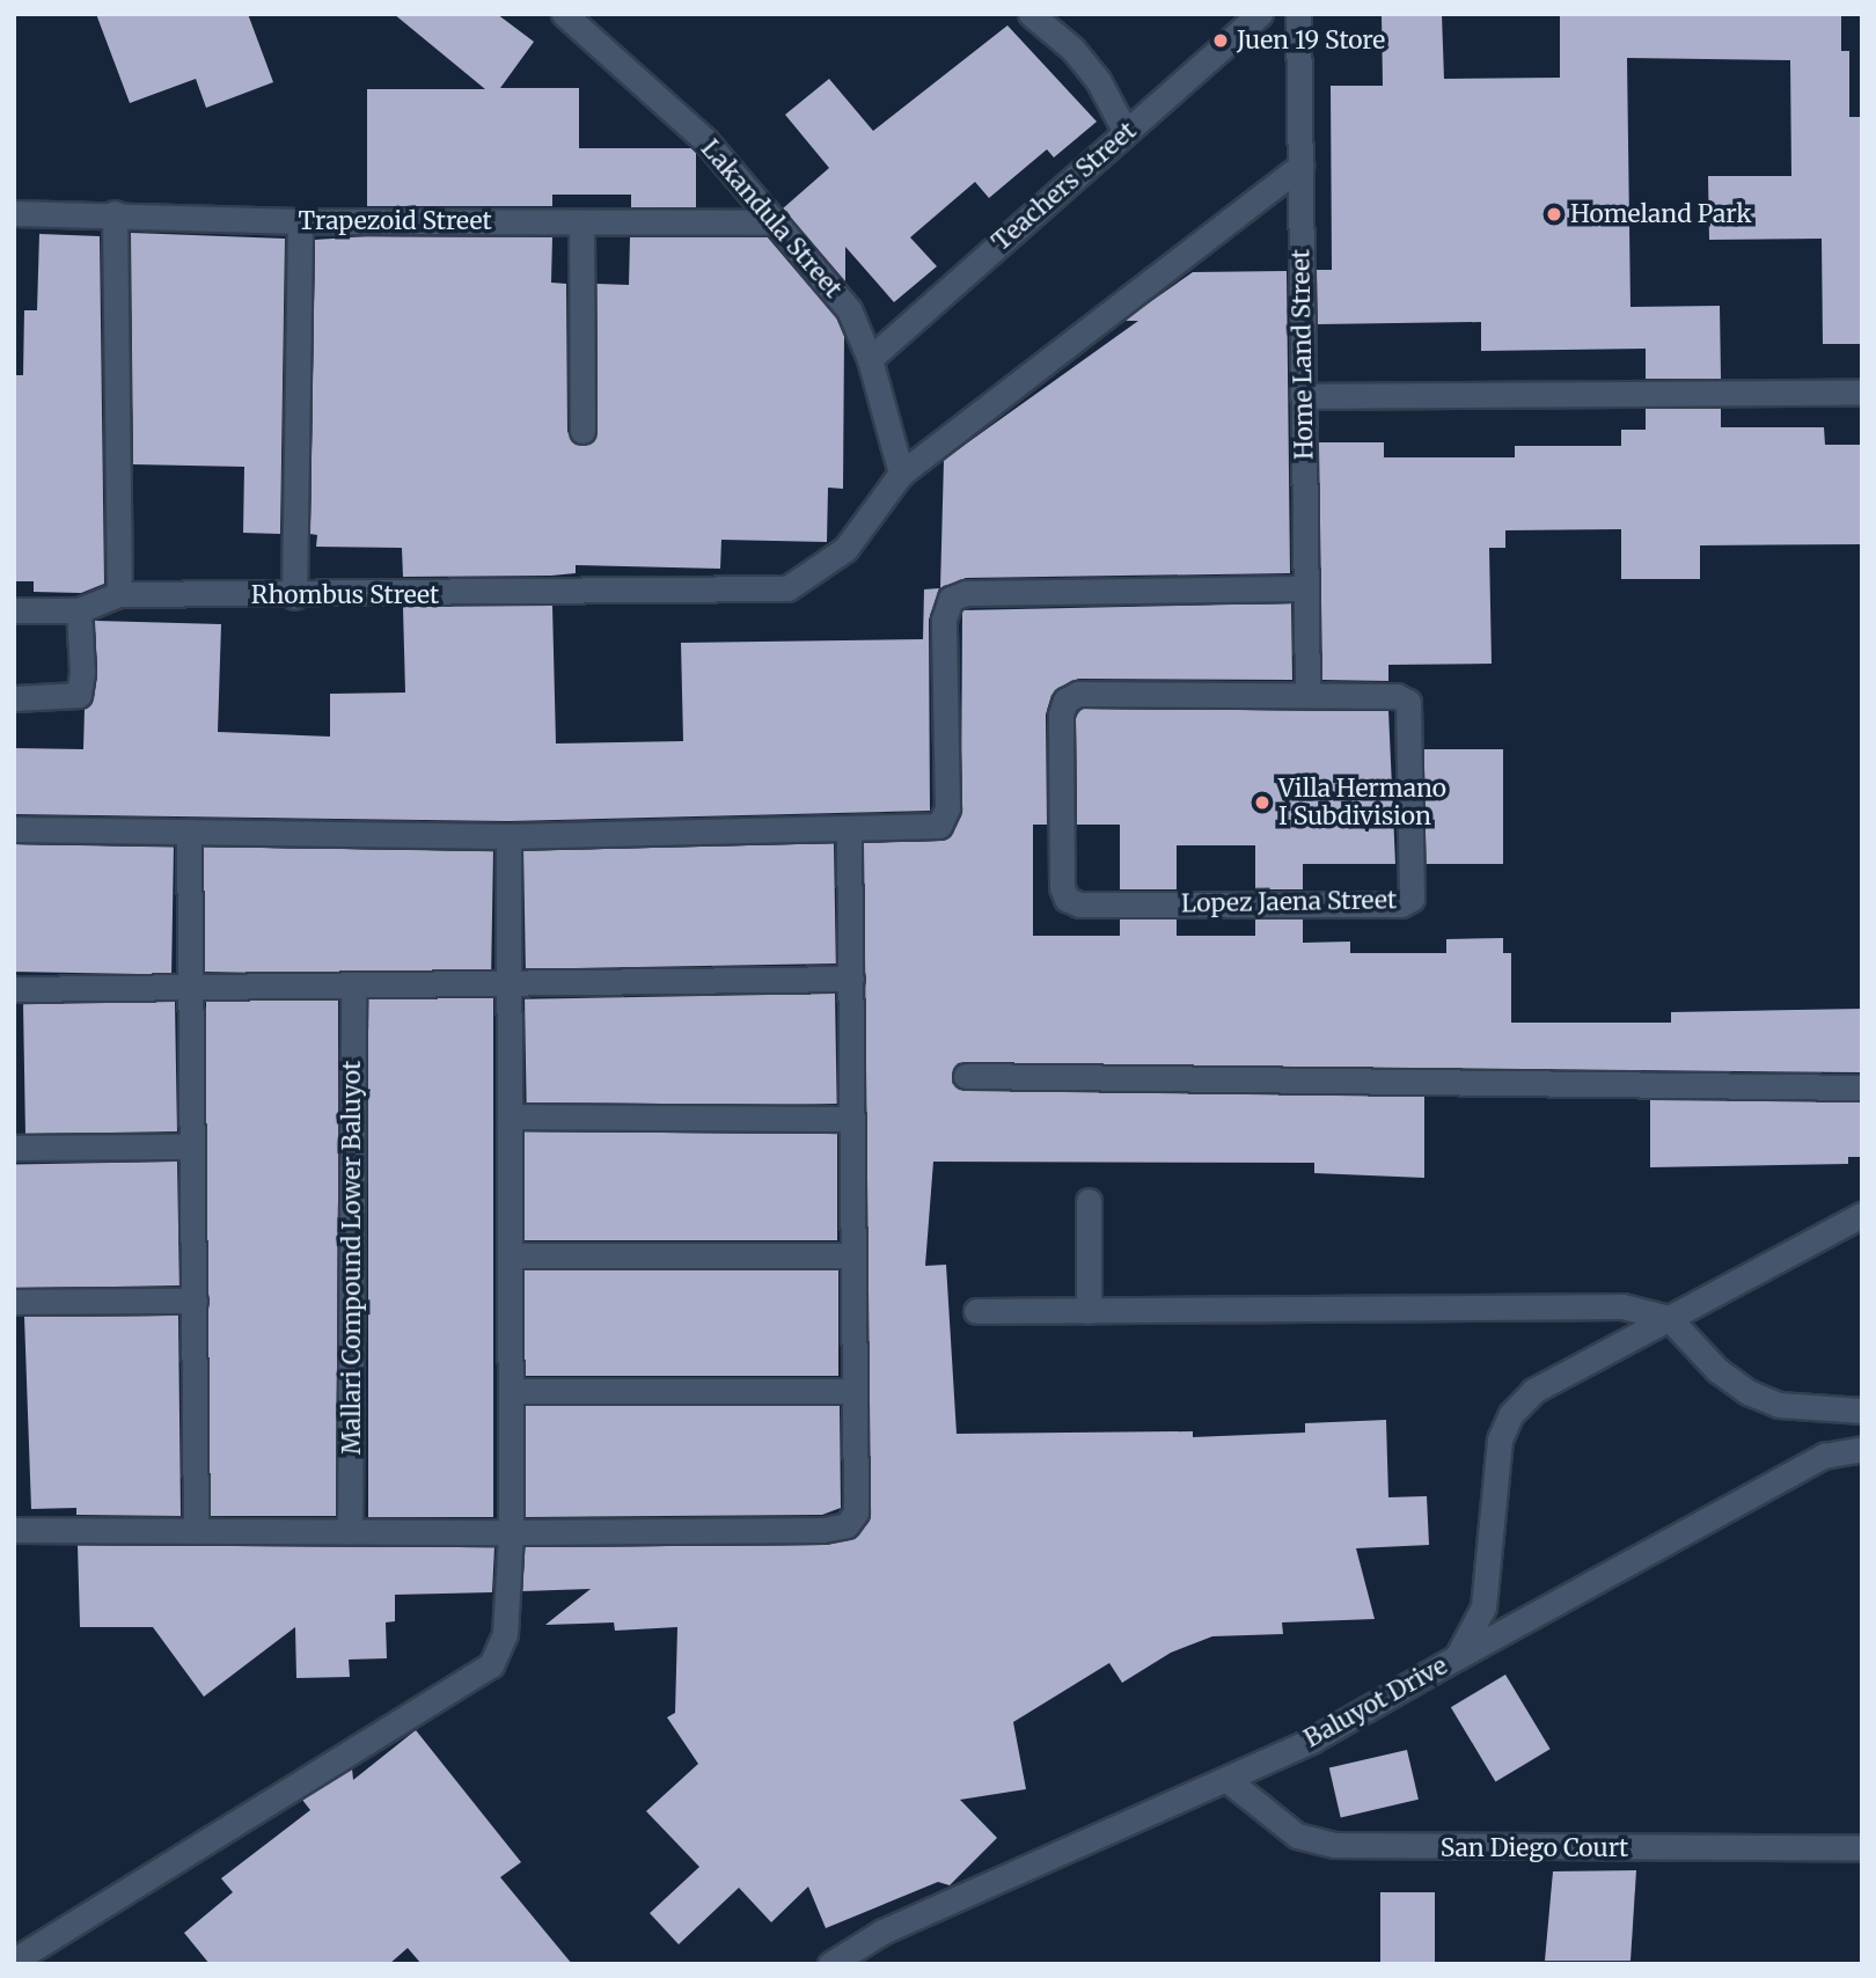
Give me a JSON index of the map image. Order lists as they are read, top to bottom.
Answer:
{
  "streets": {
    "street": [
      "Teachers Street",
      "Lakandula Street",
      "Trapezoid Street",
      "Home Land Street",
      "Rhombus Street",
      "Lopez Jaena Street",
      "Mallari Compound Lower Baluyot",
      "Baluyot Drive",
      "San Diego Court"
    ]
  },
  "crossings": [
    ["Teachers Street", "Lakandula Street"],
    ["Lakandula Street", "Trapezoid Street"],
    ["Lakandula Street", "Rhombus Street"],
    ["Home Land Street", "Rhombus Street"],
    ["Home Land Street", "Lopez Jaena Street"],
    ["Baluyot Drive", "San Diego Court"]
  ],
  "places": ["Juen 19 Store", "Homeland Park", "Villa Hermano I Subdivision"]
}
